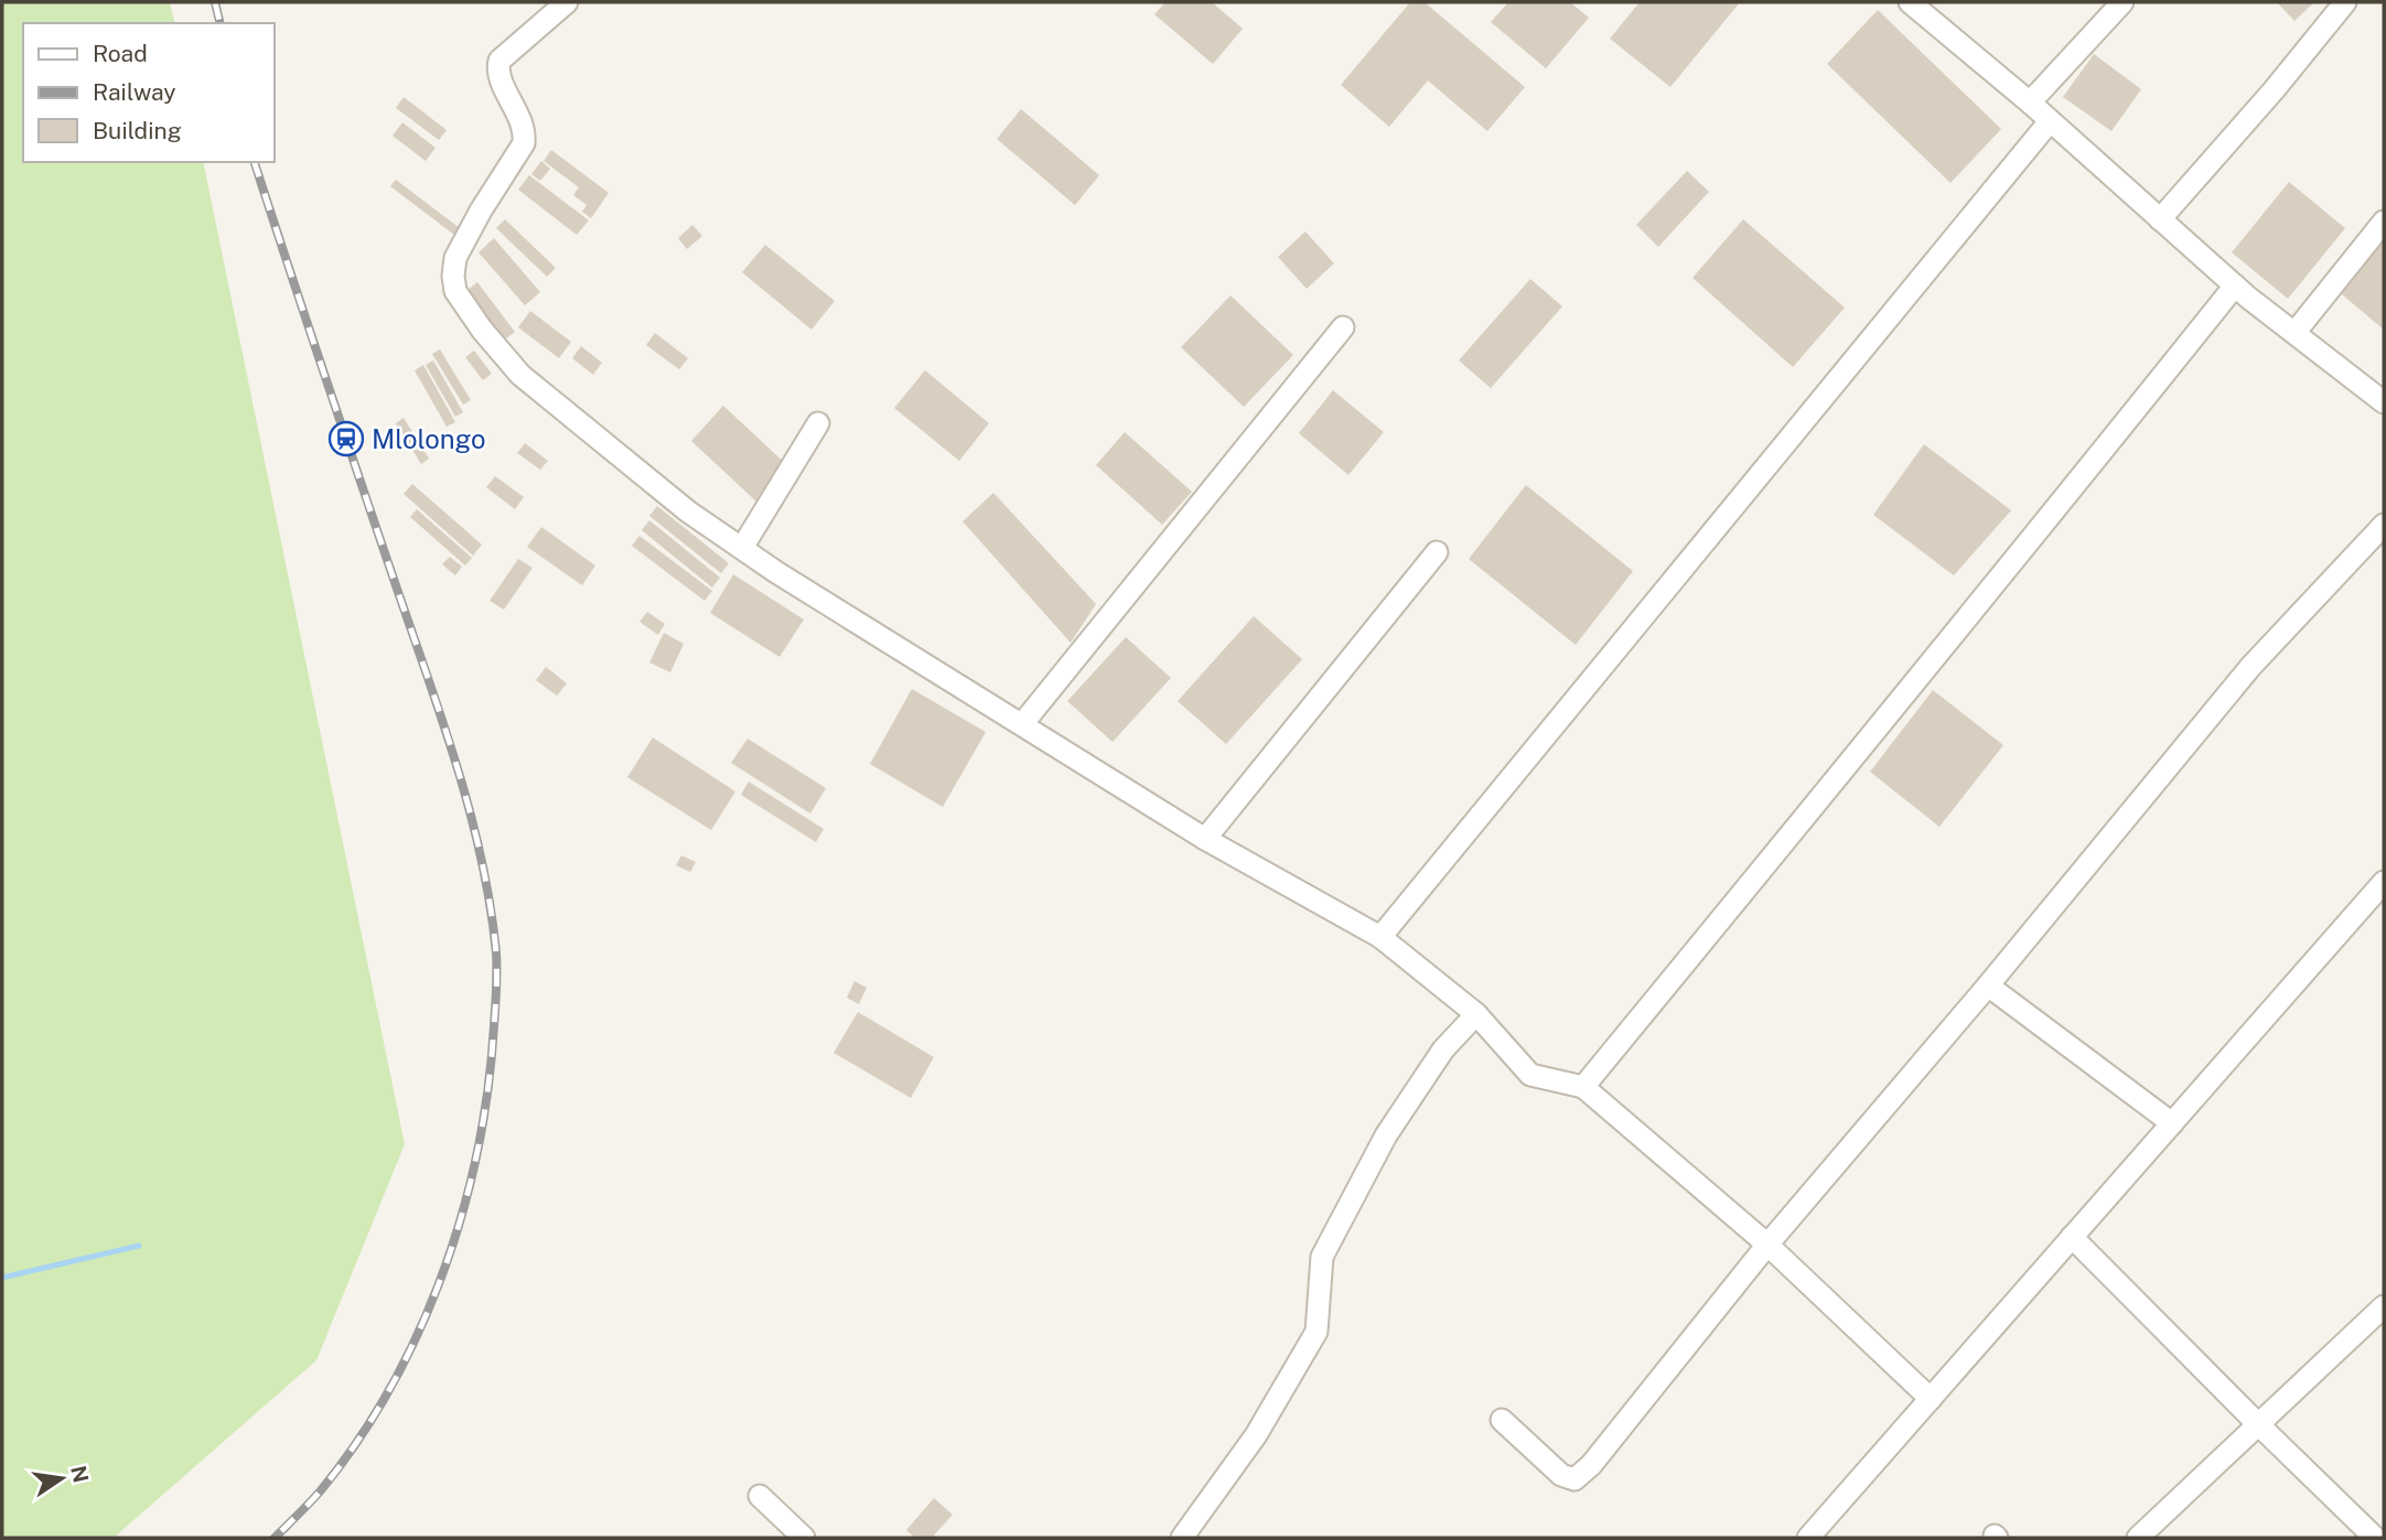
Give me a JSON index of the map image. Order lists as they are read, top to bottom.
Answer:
{
  "places": {
    "station": ["Mlolongo"]
  },
  "legend": ["Road", "Railway", "Building"],
  "north": "right"
}
